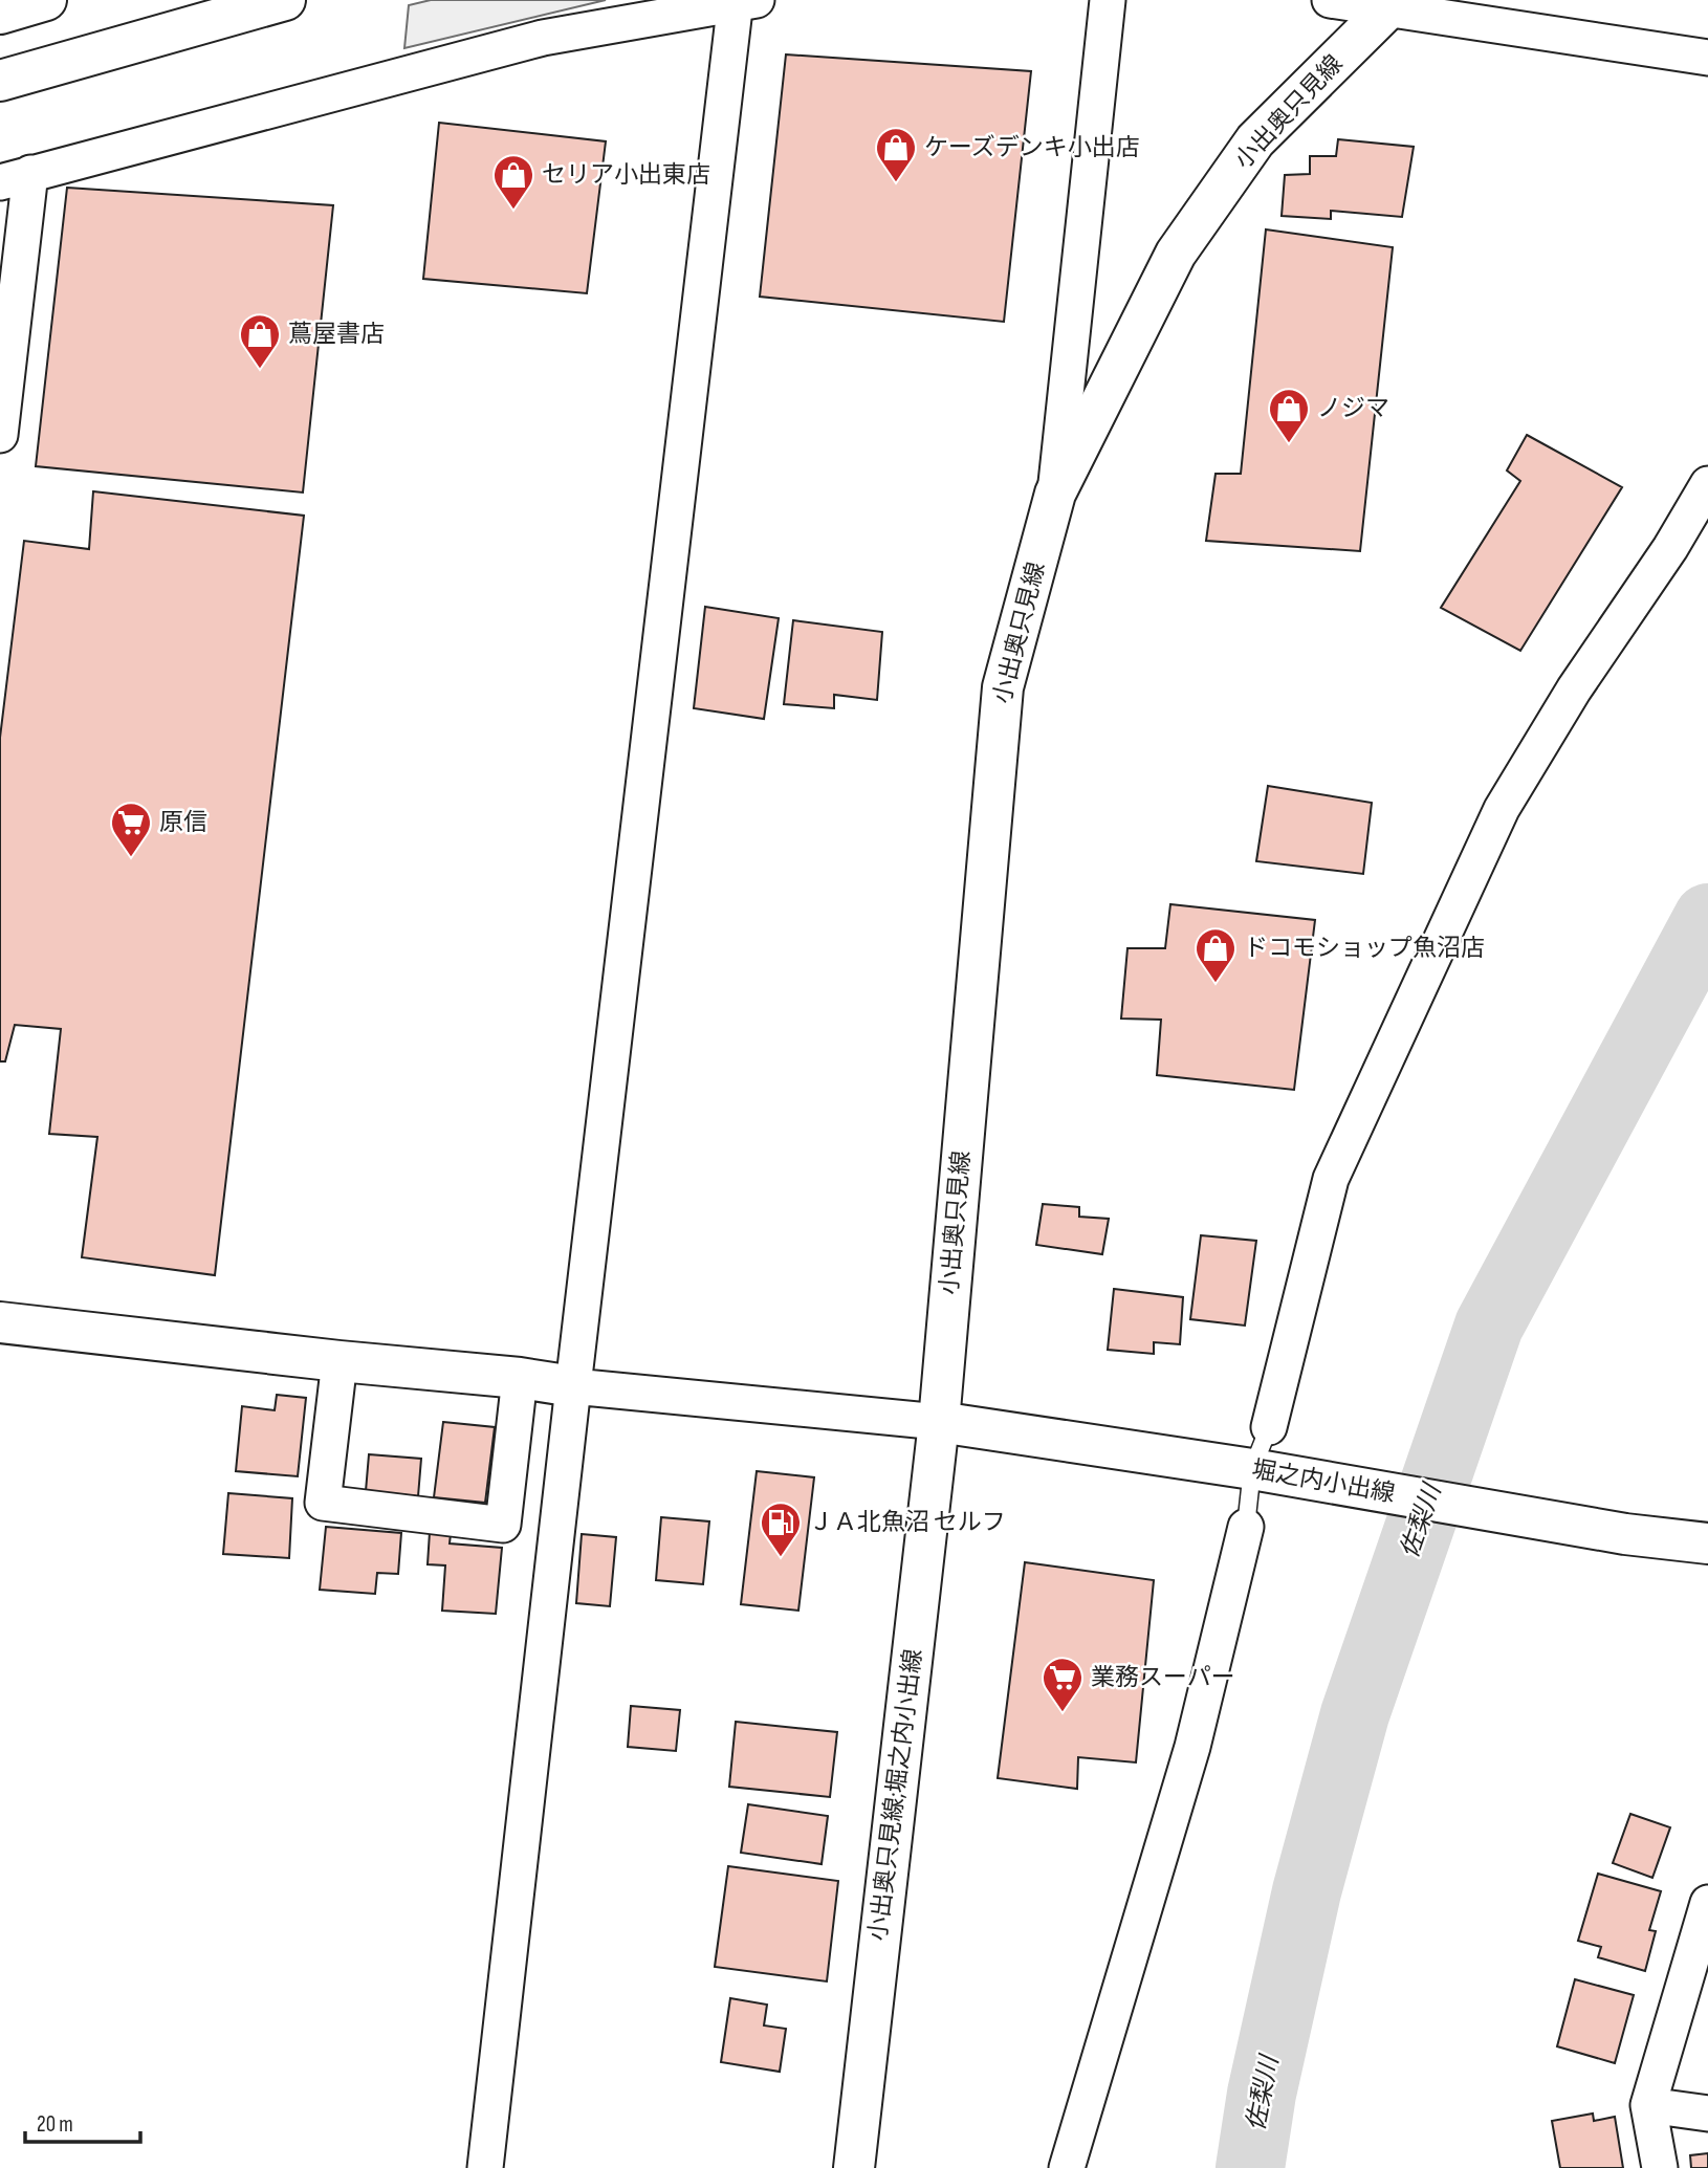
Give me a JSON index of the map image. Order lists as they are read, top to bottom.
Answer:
{
  "streets": {
    "main road": ["小出奥只見線", "堀之内小出線", "小出奥只見線;堀之内小出線"]
  },
  "crossings": [
    ["小出奥只見線", "堀之内小出線"],
    ["小出奥只見線", "小出奥只見線;堀之内小出線"],
    ["堀之内小出線", "小出奥只見線;堀之内小出線"]
  ],
  "water": ["佐梨川"],
  "places": {
    "shop": [
      "ケーズデンキ小出店",
      "セリア小出東店",
      "蔦屋書店",
      "ノジマ",
      "ドコモショップ魚沼店"
    ],
    "supermarket": ["原信", "業務スーパー"],
    "fuel station": ["ＪＡ北魚沼 セルフ"]
  },
  "scale_bar": "20 m"
}
